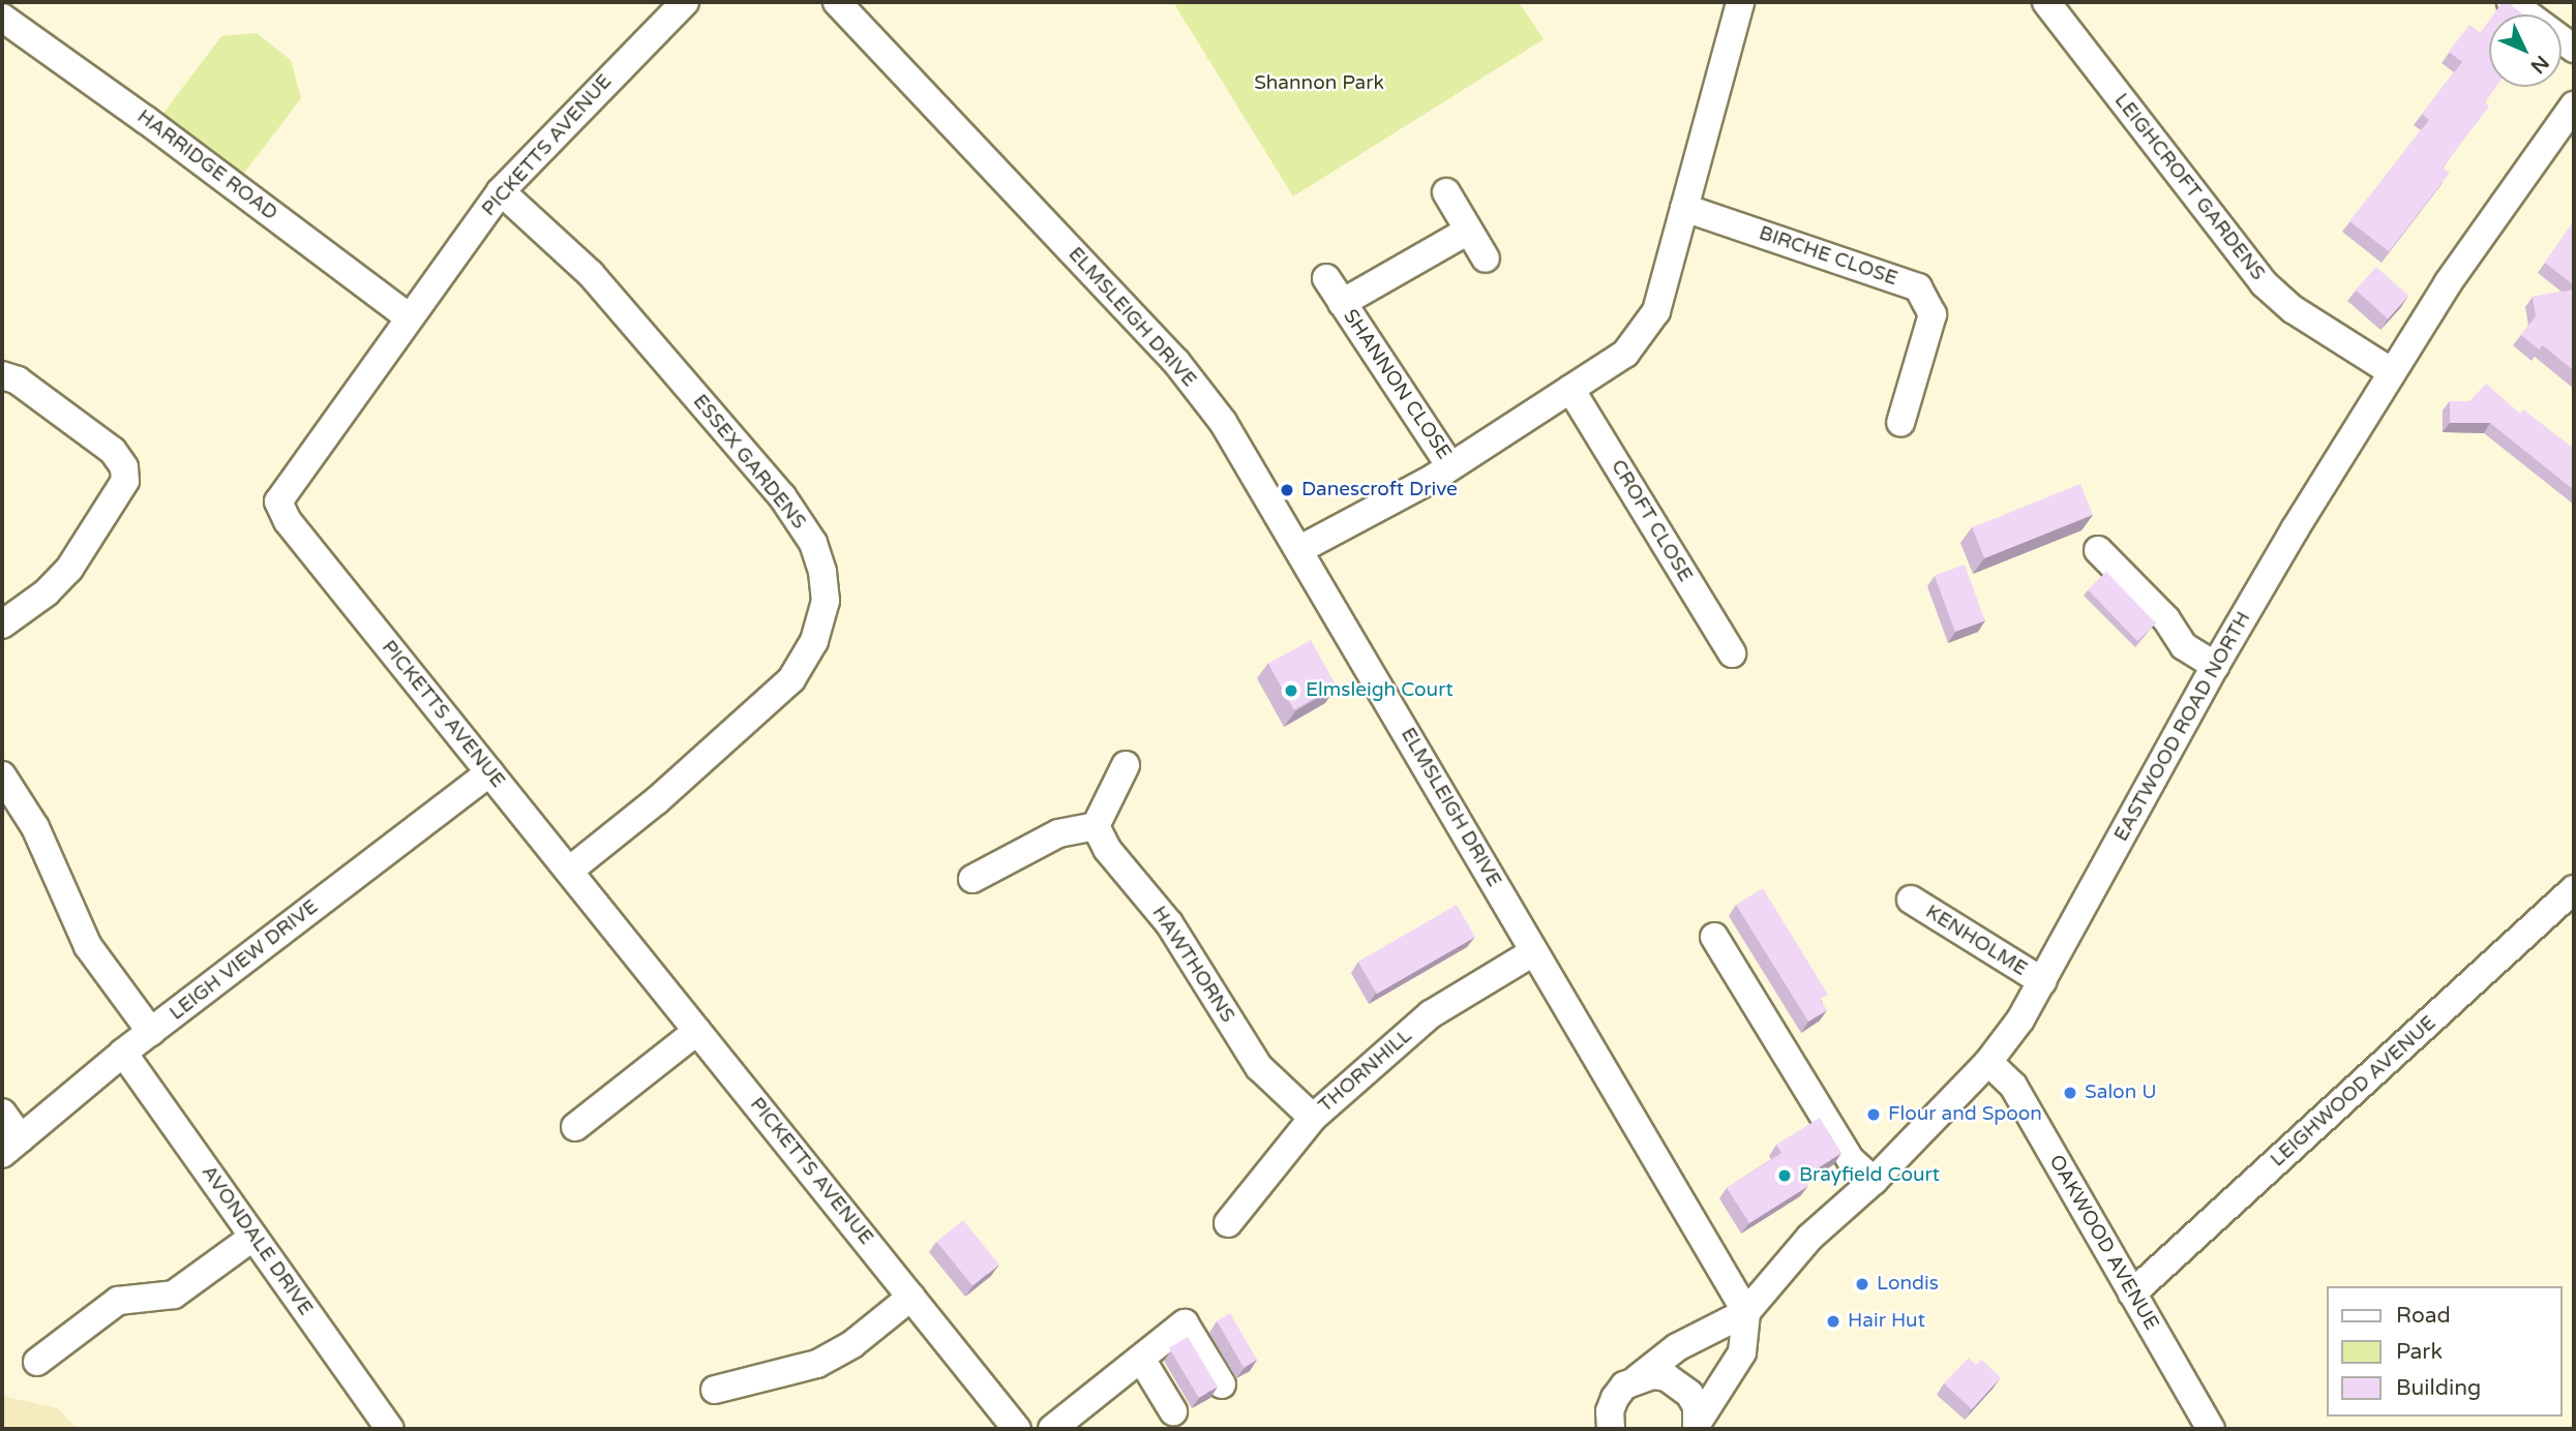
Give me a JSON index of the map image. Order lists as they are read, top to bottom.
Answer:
{
  "streets": {
    "street": [
      "PICKETTS AVENUE",
      "HARRIDGE ROAD",
      "LEIGHCROFT GARDENS",
      "BIRCHE CLOSE",
      "ELMSLEIGH DRIVE",
      "SHANNON CLOSE",
      "ESSEX GARDENS",
      "CROFT CLOSE",
      "EASTWOOD ROAD NORTH",
      "KENHOLME",
      "LEIGH VIEW DRIVE",
      "HAWTHORNS",
      "THORNHILL",
      "LEIGHWOOD AVENUE",
      "AVONDALE DRIVE",
      "OAKWOOD AVENUE"
    ]
  },
  "crossings": [
    ["PICKETTS AVENUE", "HARRIDGE ROAD"],
    ["PICKETTS AVENUE", "ESSEX GARDENS"],
    ["PICKETTS AVENUE", "LEIGH VIEW DRIVE"],
    ["LEIGHCROFT GARDENS", "EASTWOOD ROAD NORTH"],
    ["ELMSLEIGH DRIVE", "EASTWOOD ROAD NORTH"],
    ["ELMSLEIGH DRIVE", "THORNHILL"],
    ["EASTWOOD ROAD NORTH", "KENHOLME"],
    ["EASTWOOD ROAD NORTH", "OAKWOOD AVENUE"],
    ["LEIGH VIEW DRIVE", "AVONDALE DRIVE"],
    ["HAWTHORNS", "THORNHILL"],
    ["LEIGHWOOD AVENUE", "OAKWOOD AVENUE"]
  ],
  "parks": ["Shannon Park"],
  "places": [
    "Danescroft Drive",
    "Elmsleigh Court",
    "Salon U",
    "Flour and Spoon",
    "Brayfield Court",
    "Londis",
    "Hair Hut"
  ],
  "legend": ["Road", "Park", "Building"],
  "north": "bottom right"
}
